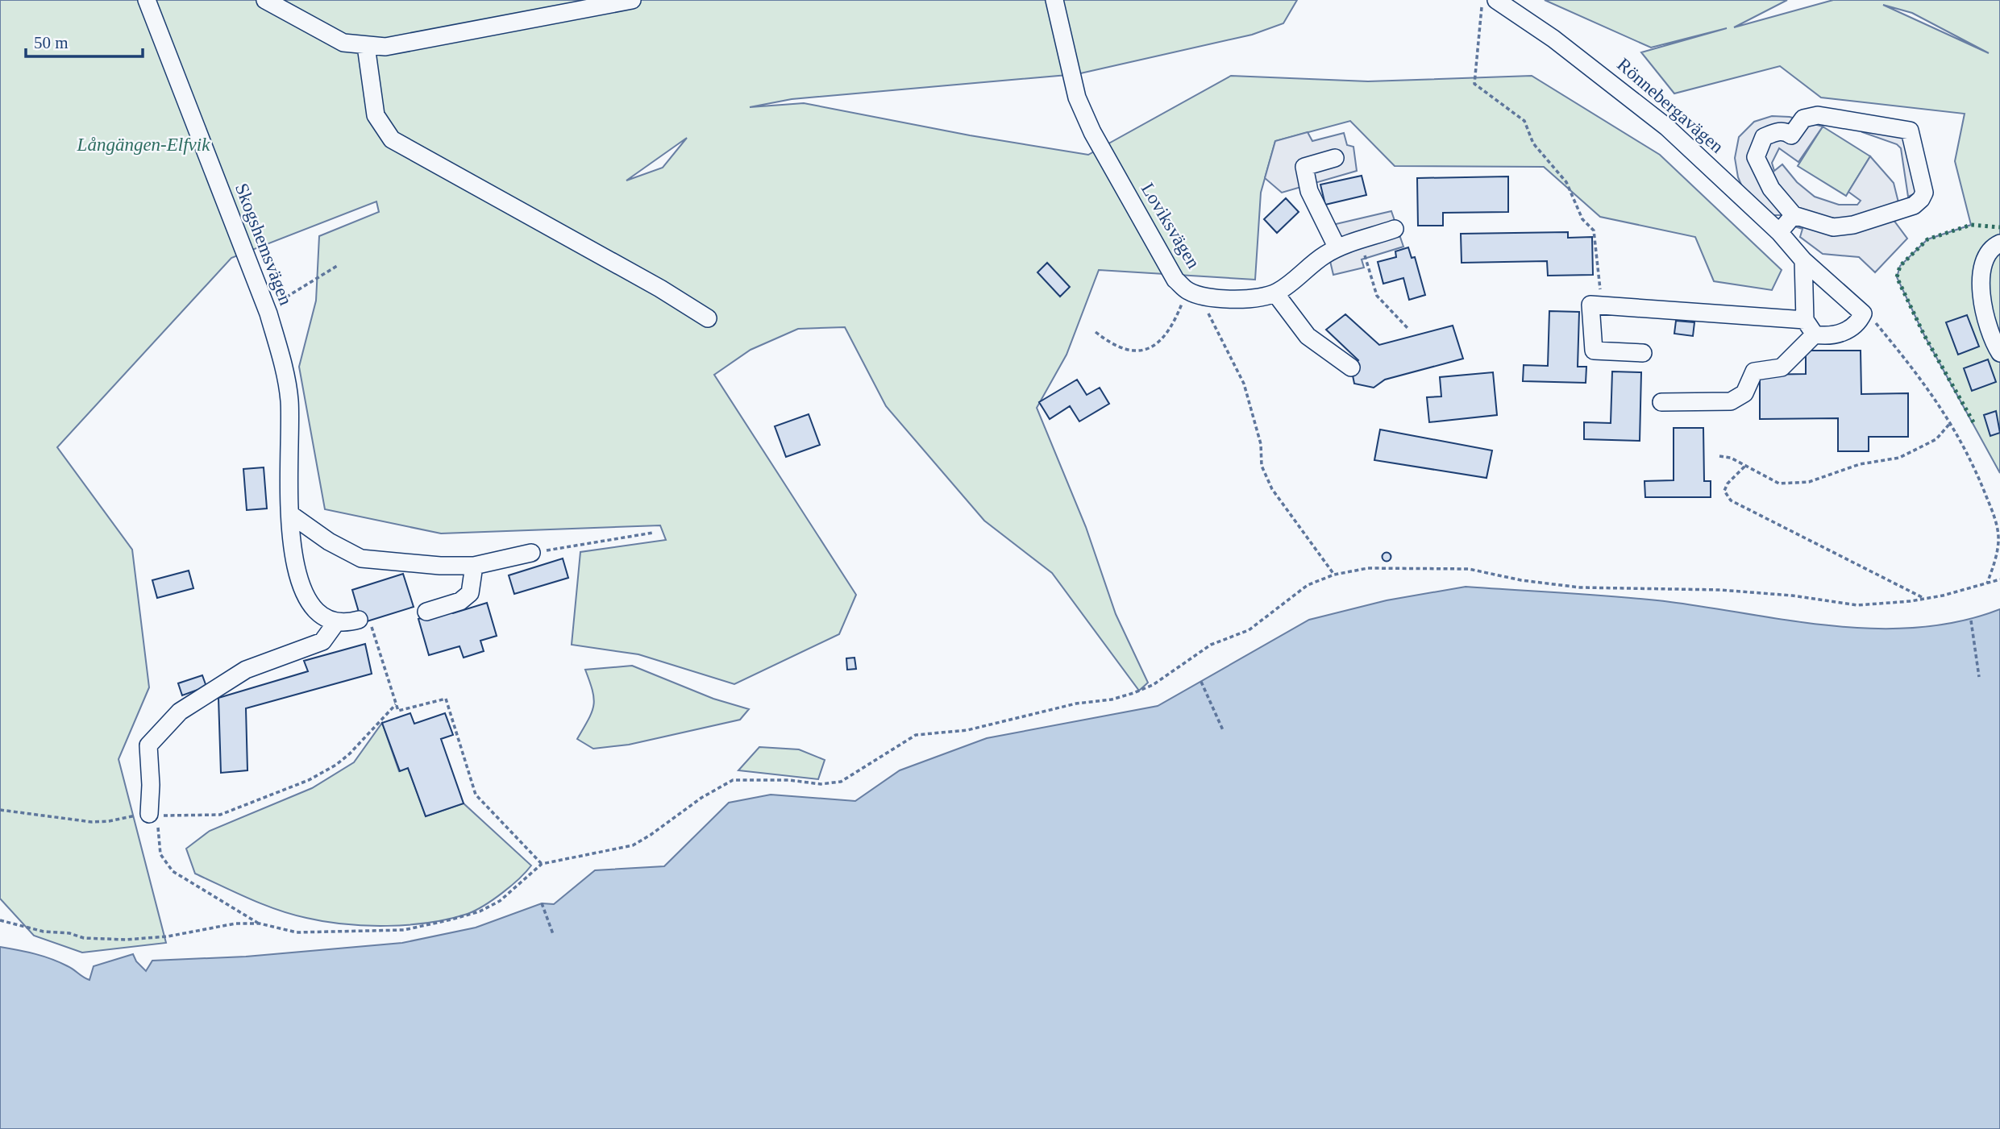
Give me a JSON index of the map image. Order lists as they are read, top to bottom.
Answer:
{
  "streets": {
    "street": ["Rönnebergavägen", "Loviksvägen", "Skogshemsvägen"]
  },
  "parks": ["Långängen-Elfvik"],
  "scale_bar": "50 m"
}
